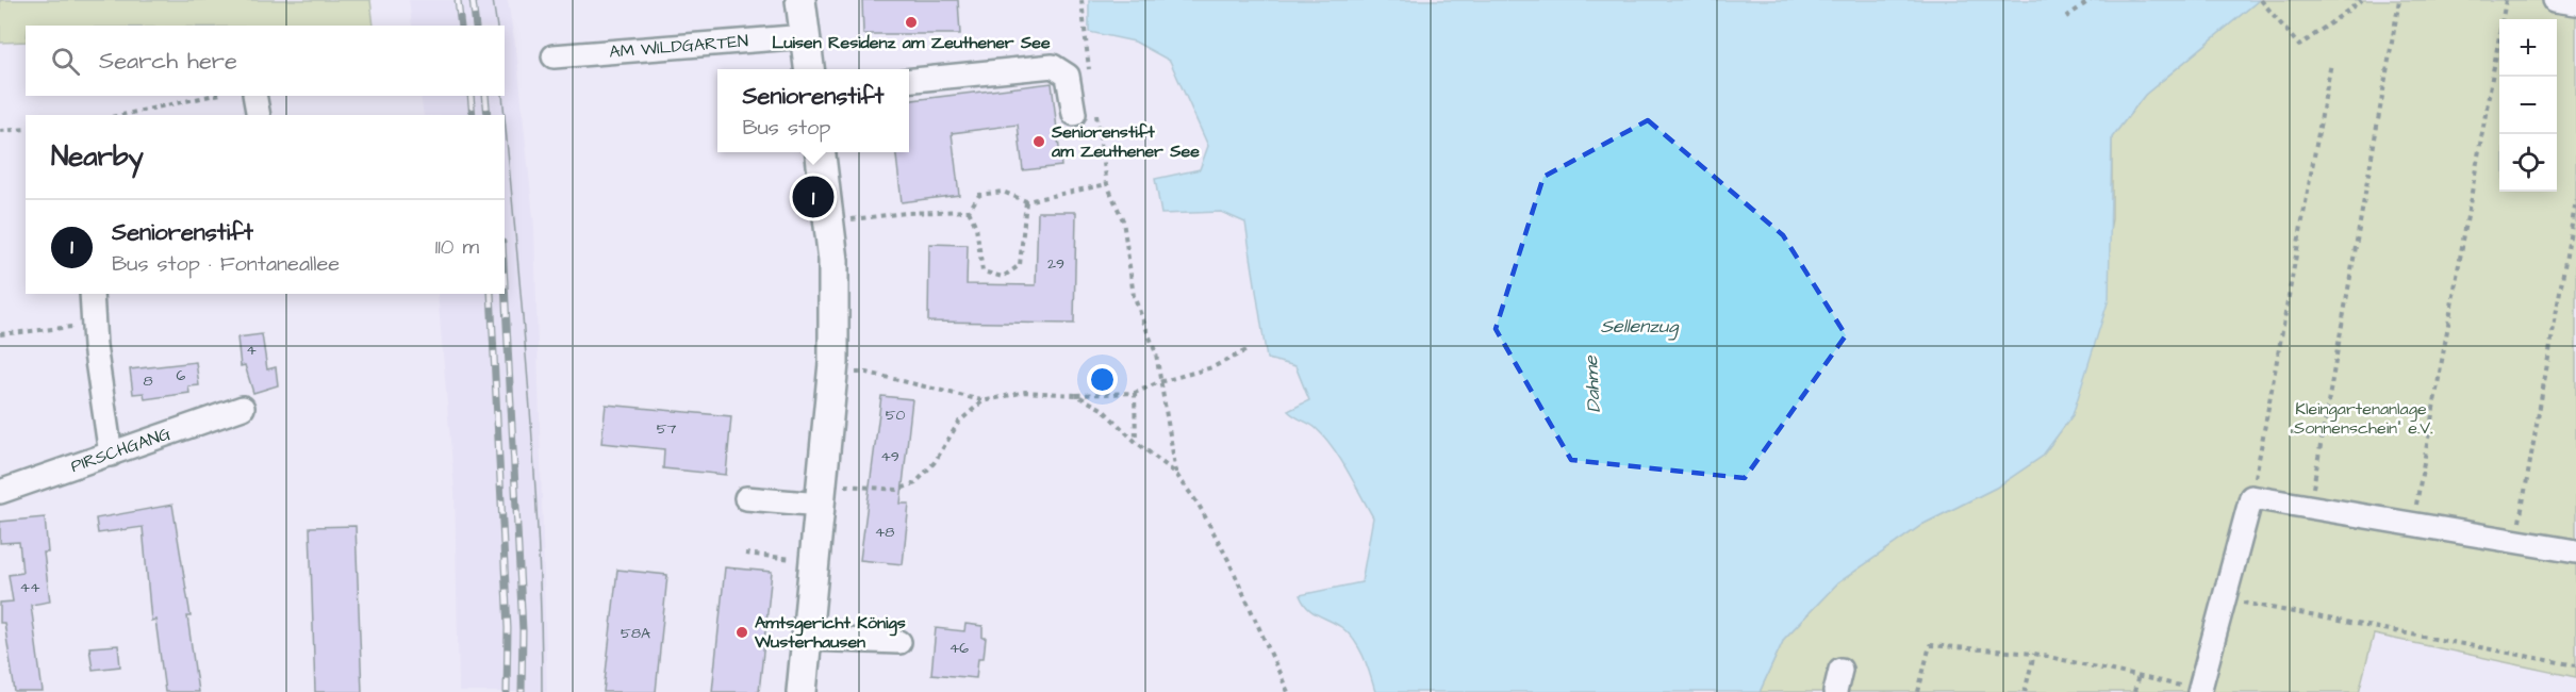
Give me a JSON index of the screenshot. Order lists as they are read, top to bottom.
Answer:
{
  "streets": {
    "street": ["AM WILDGARTEN", "PIRSCHGANG"]
  },
  "water": ["Sellenzug", "Dahme"],
  "parks": ["Kleingartenanlage „Sonnenschein“ e.V."],
  "places": ["Luisen Residenz am Zeuthener See", "Seniorenstift am Zeuthener See", "Amtsgericht Königs Wusterhausen"],
  "house_numbers": [
    "29",
    "4",
    "6",
    "8",
    "50",
    "57",
    "49",
    "48",
    "44",
    "58A",
    "46"
  ],
  "page": {
    "map_buttons": ["+", "−"],
    "search": "Search here",
    "popup": ["Seniorenstift", "Bus stop"],
    "heading": "Nearby",
    "pins": "1",
    "list": [
      {
        "mark": "1",
        "name": "Seniorenstift",
        "note": "Bus stop · Fontaneallee",
        "value": "110 m"
      }
    ]
  }
}
